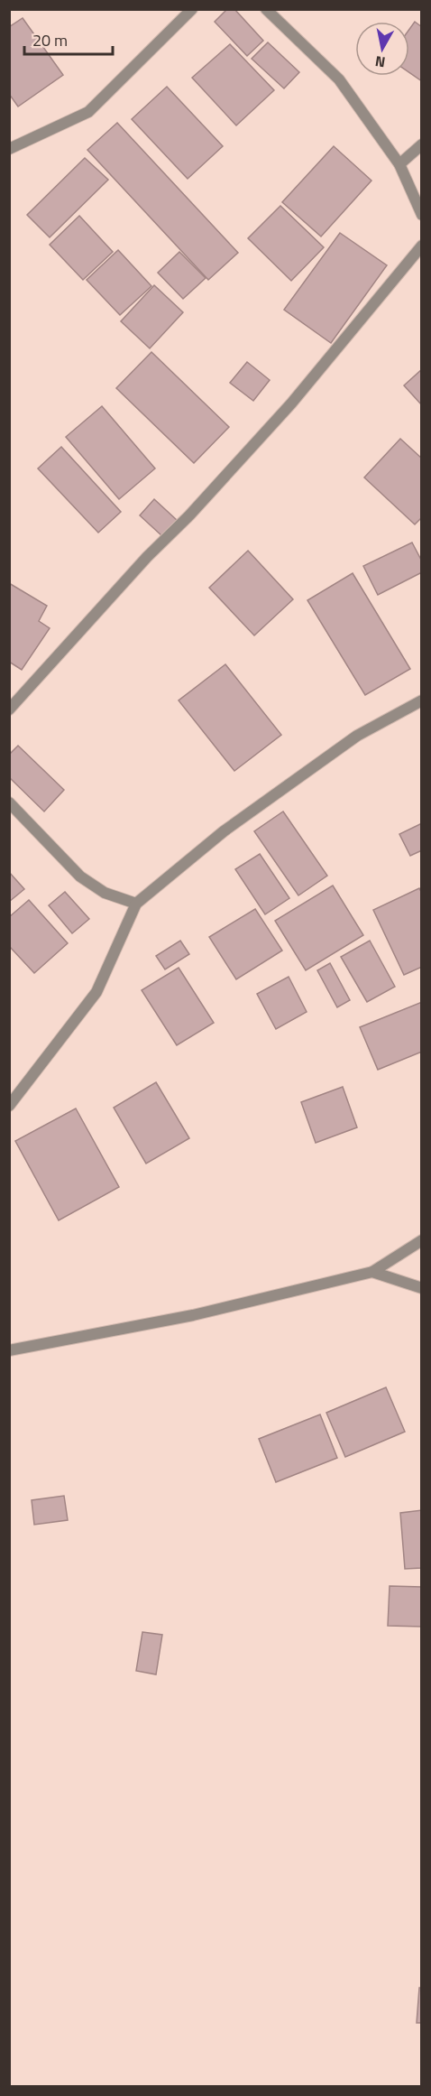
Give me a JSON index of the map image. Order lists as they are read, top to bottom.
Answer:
{
  "scale_bar": "20 m",
  "north": "bottom"
}
